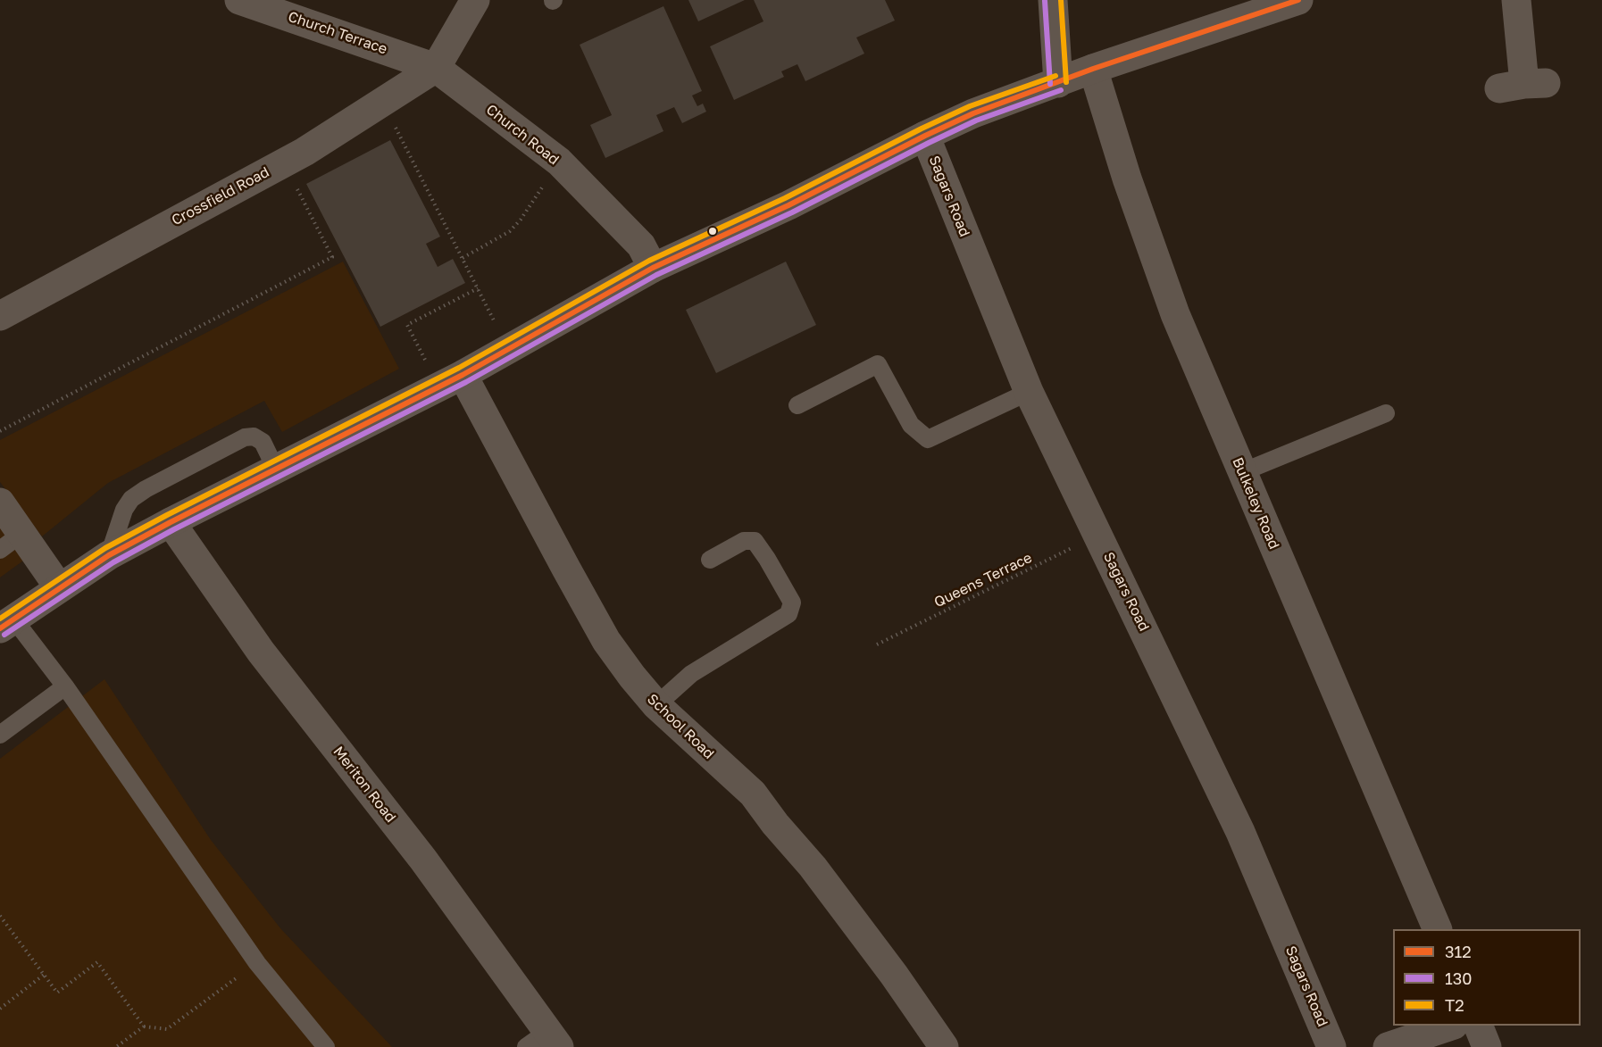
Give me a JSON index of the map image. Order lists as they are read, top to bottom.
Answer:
{
  "streets": {
    "street": [
      "Church Terrace",
      "Church Road",
      "Crossfield Road",
      "Sagars Road",
      "Bulkeley Road",
      "School Road",
      "Meriton Road"
    ],
    "path": ["Queens Terrace"]
  },
  "crossings": [
    ["Church Terrace", "Church Road"],
    ["Church Terrace", "Crossfield Road"],
    ["Church Road", "Crossfield Road"],
    ["Sagars Road", "Queens Terrace"]
  ],
  "lines": ["transit line 312", "transit line T2", "transit line 130"],
  "legend": ["312", "130", "T2"]
}
